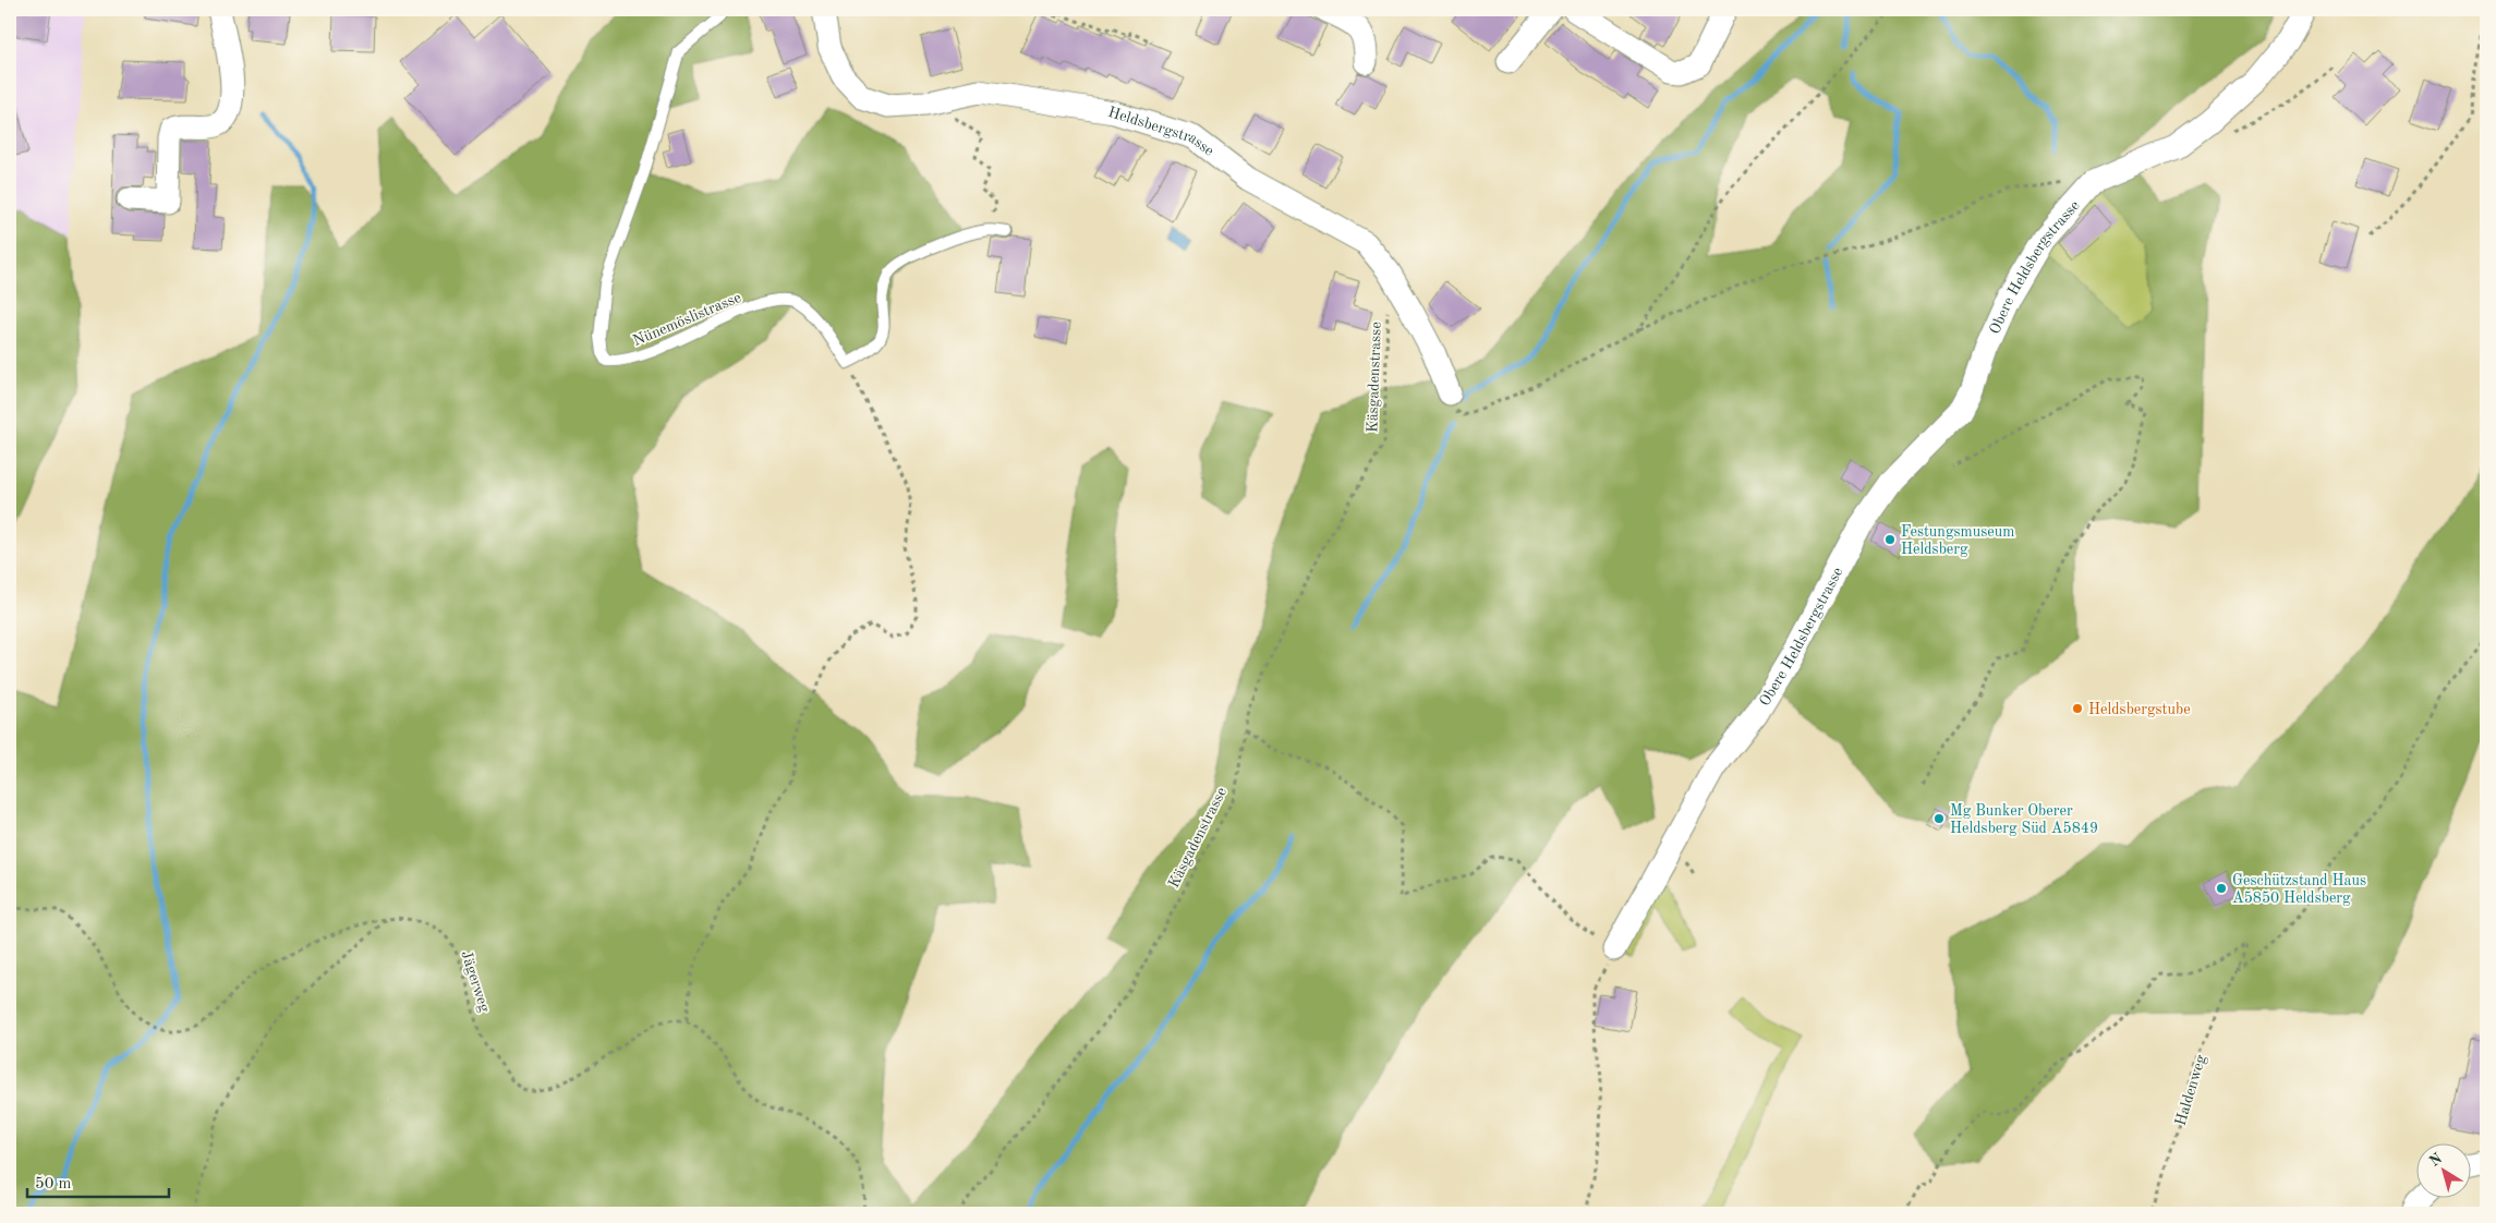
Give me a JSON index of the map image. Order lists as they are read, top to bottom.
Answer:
{
  "streets": {
    "street": ["Heldsbergstrasse", "Obere Heldsbergstrasse"],
    "lane": ["Nünemöslistrasse"],
    "path": ["Käsgadenstrasse", "Jägerweg", "Haldenweg"]
  },
  "places": [
    "Festungsmuseum Heldsberg",
    "Heldsbergstube",
    "Mg Bunker Oberer Heldsberg Süd A5849",
    "Geschützstand Haus A5850 Heldsberg"
  ],
  "scale_bar": "50 m",
  "north": "top left"
}
